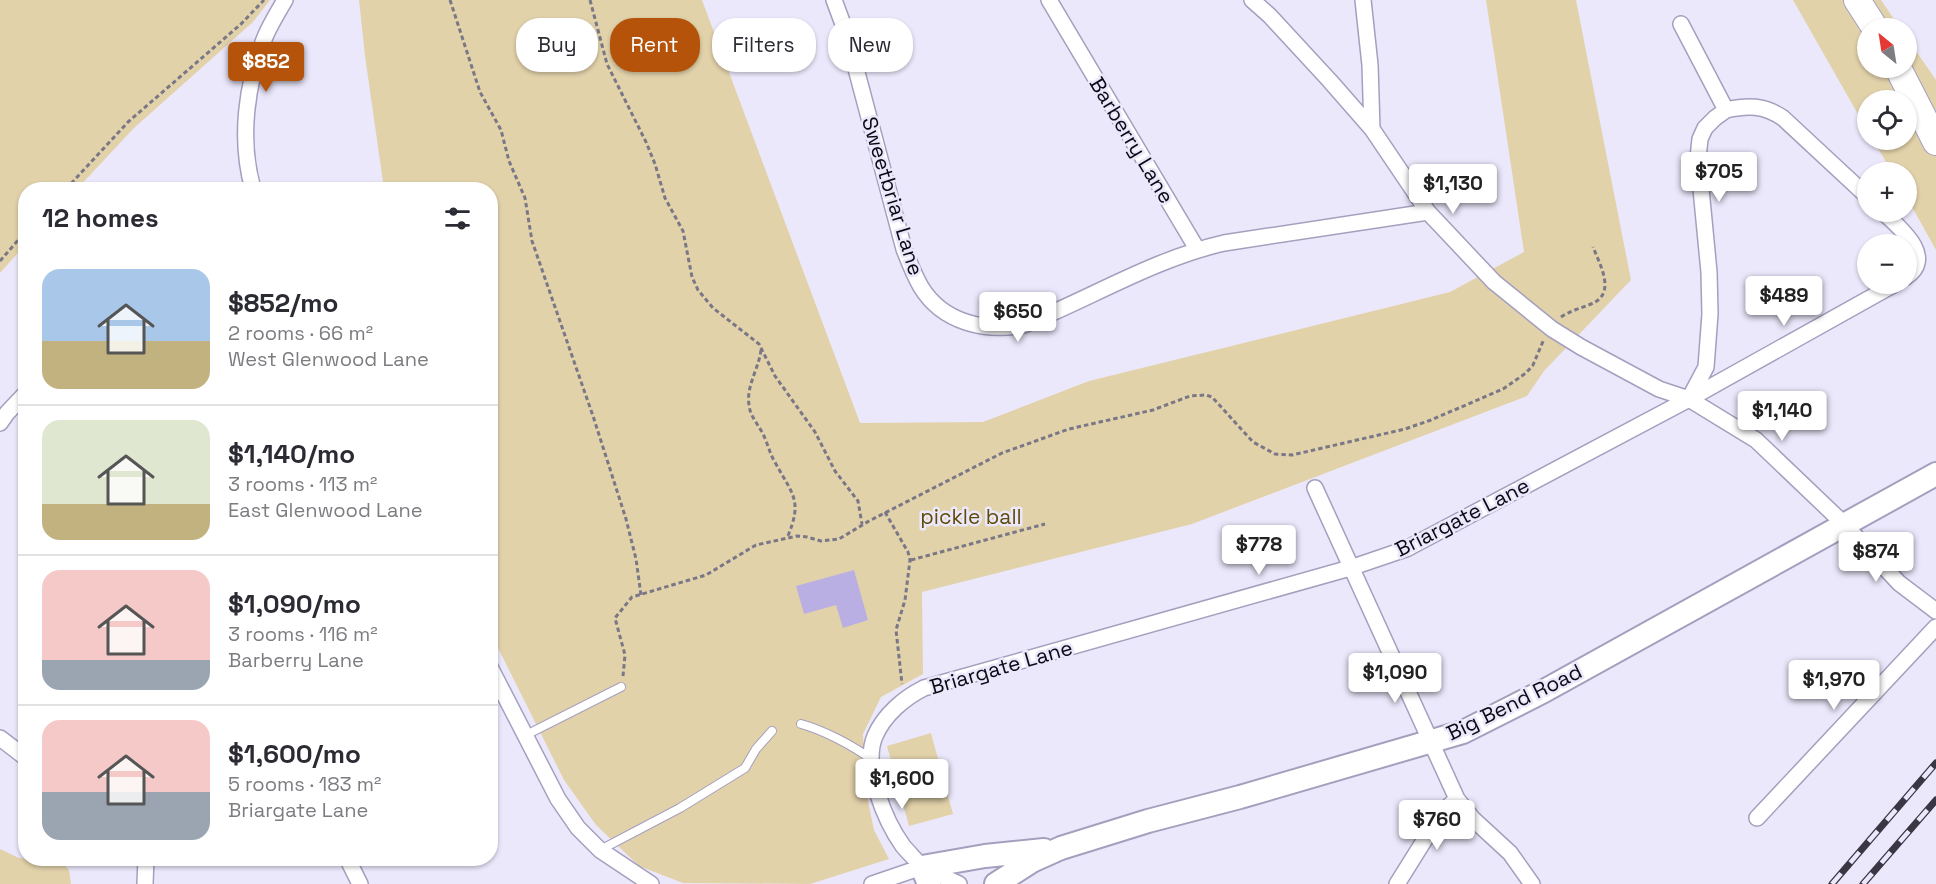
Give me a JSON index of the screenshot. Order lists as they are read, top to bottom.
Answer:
{
  "streets": {
    "main road": ["Big Bend Road"],
    "street": ["Barberry Lane", "Sweetbriar Lane", "Briargate Lane"]
  },
  "crossings": [
    ["Barberry Lane", "Sweetbriar Lane"]
  ],
  "parks": ["pickle ball"],
  "north": "top left",
  "page": {
    "map_buttons": ["+", "−"],
    "chip": [
      "Buy",
      "Rent",
      "Filters",
      "New"
    ],
    "price": [
      "$852",
      "$705",
      "$1,130",
      "$489",
      "$650",
      "$1,140",
      "$778",
      "$874",
      "$1,090",
      "$1,970",
      "$1,600",
      "$760"
    ],
    "heading": "12 homes",
    "list": [
      {
        "name": "$852/mo",
        "note": "2 rooms · 66 m² · West Glenwood Lane"
      },
      {
        "name": "$1,140/mo",
        "note": "3 rooms · 113 m² · East Glenwood Lane"
      },
      {
        "name": "$1,090/mo",
        "note": "3 rooms · 116 m² · Barberry Lane"
      },
      {
        "name": "$1,600/mo",
        "note": "5 rooms · 183 m² · Briargate Lane"
      }
    ]
  }
}
